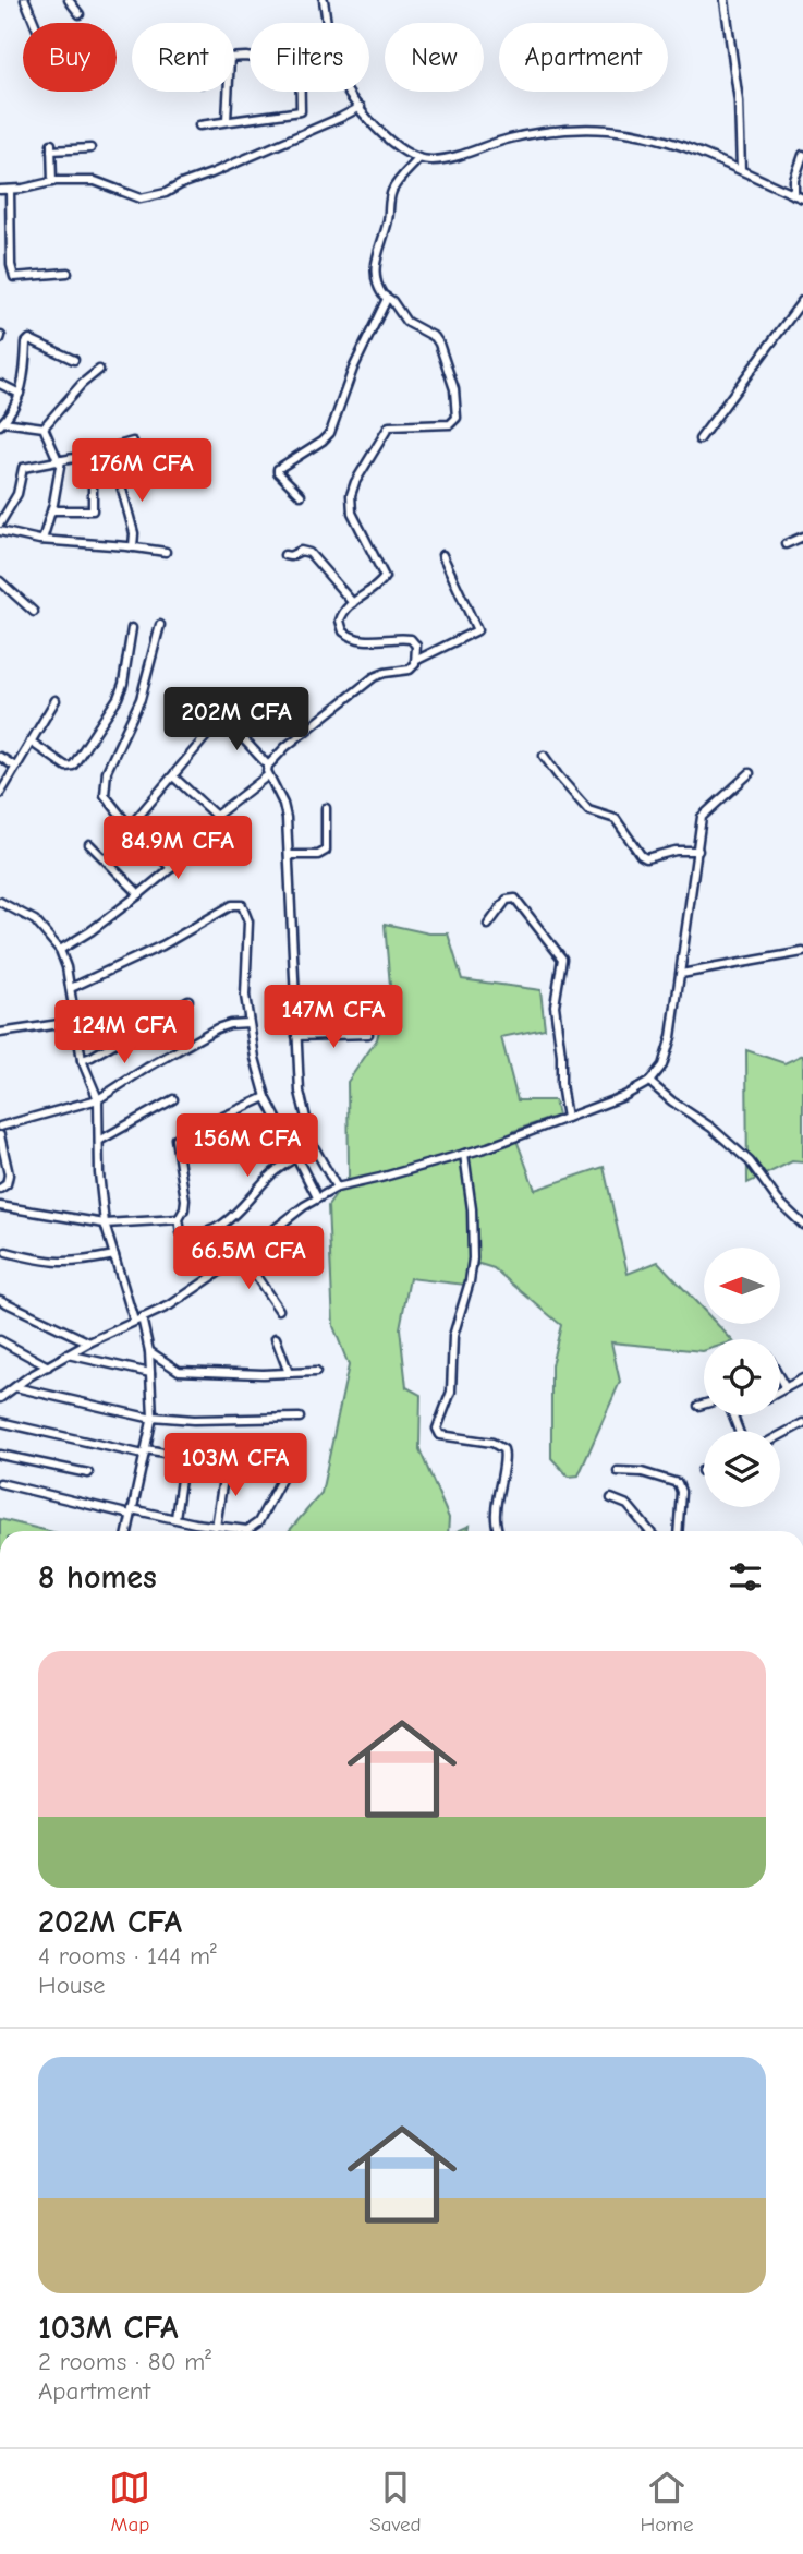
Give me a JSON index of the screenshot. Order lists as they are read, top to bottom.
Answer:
{
  "north": "left",
  "page": {
    "chip": [
      "Buy",
      "Rent",
      "Filters",
      "New",
      "Apartment"
    ],
    "price": [
      "176M CFA",
      "202M CFA",
      "84.9M CFA",
      "147M CFA",
      "124M CFA",
      "156M CFA",
      "66.5M CFA",
      "103M CFA"
    ],
    "heading": "8 homes",
    "list": [
      {
        "name": "202M CFA",
        "note": "4 rooms · 144 m² · House"
      },
      {
        "name": "103M CFA",
        "note": "2 rooms · 80 m² · Apartment"
      }
    ],
    "tabs": ["Map", "Saved", "Home"]
  }
}
